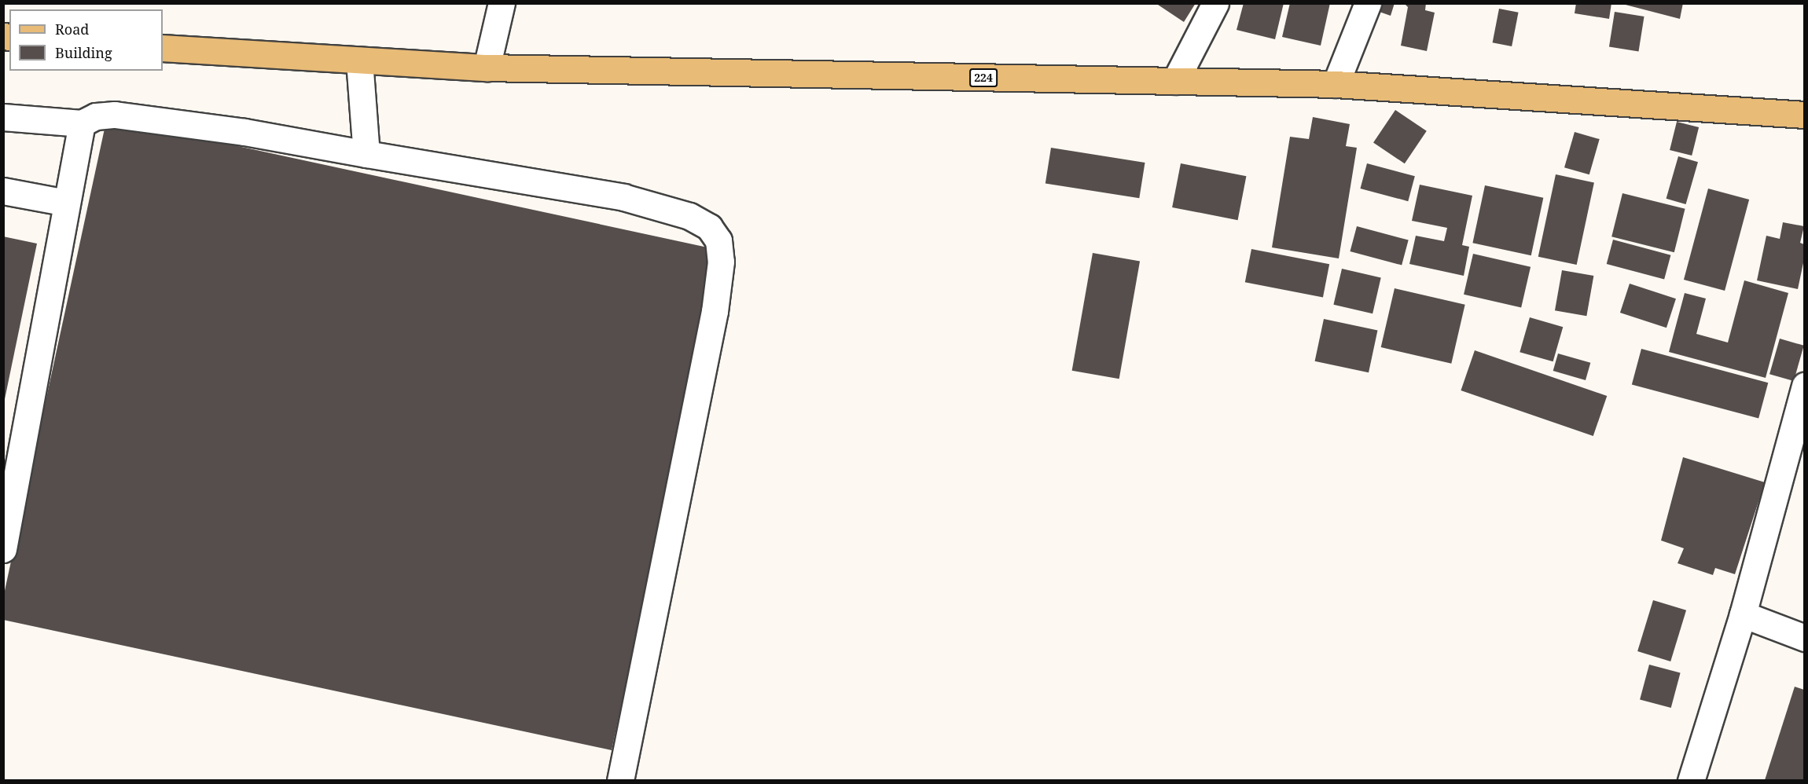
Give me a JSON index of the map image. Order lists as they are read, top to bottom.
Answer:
{
  "streets": {
    "main road": ["224"]
  },
  "legend": ["Road", "Building"]
}
